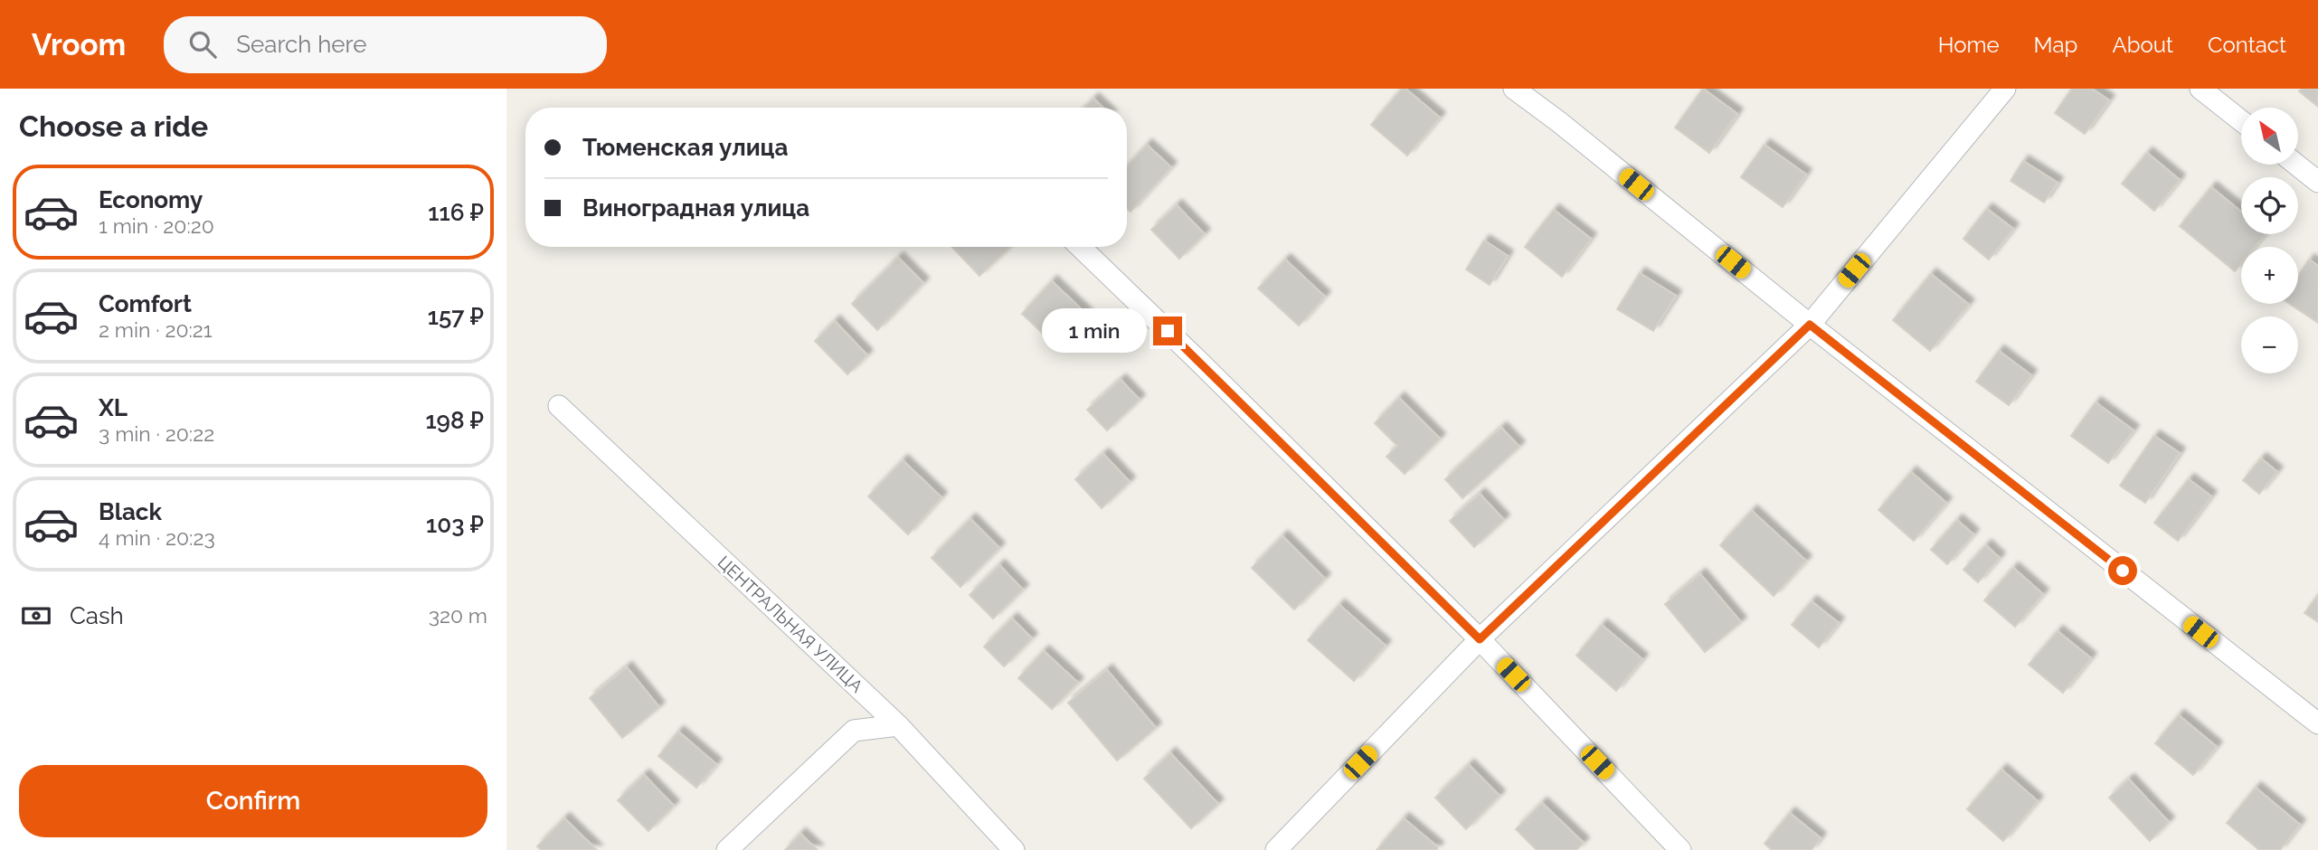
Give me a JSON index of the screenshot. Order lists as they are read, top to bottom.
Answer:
{
  "streets": {
    "street": ["ЦЕНТРАЛЬНАЯ УЛИЦА"]
  },
  "north": "top left",
  "page": {
    "header": "Vroom",
    "search": "Search here",
    "nav": [
      "Home",
      "Map",
      "About",
      "Contact"
    ],
    "heading": "Choose a ride",
    "map_buttons": ["+", "−"],
    "banner": ["Тюменская улица", "Виноградная улица"],
    "list": [
      {
        "name": "Economy",
        "note": "1 min · 20:20",
        "value": "116 ₽"
      },
      {
        "name": "Comfort",
        "note": "2 min · 20:21",
        "value": "157 ₽"
      },
      {
        "name": "XL",
        "note": "3 min · 20:22",
        "value": "198 ₽"
      },
      {
        "name": "Black",
        "note": "4 min · 20:23",
        "value": "103 ₽"
      }
    ],
    "bubble": "1 min",
    "pay": ["Cash", "320 m"],
    "buttons": "Confirm"
  }
}
